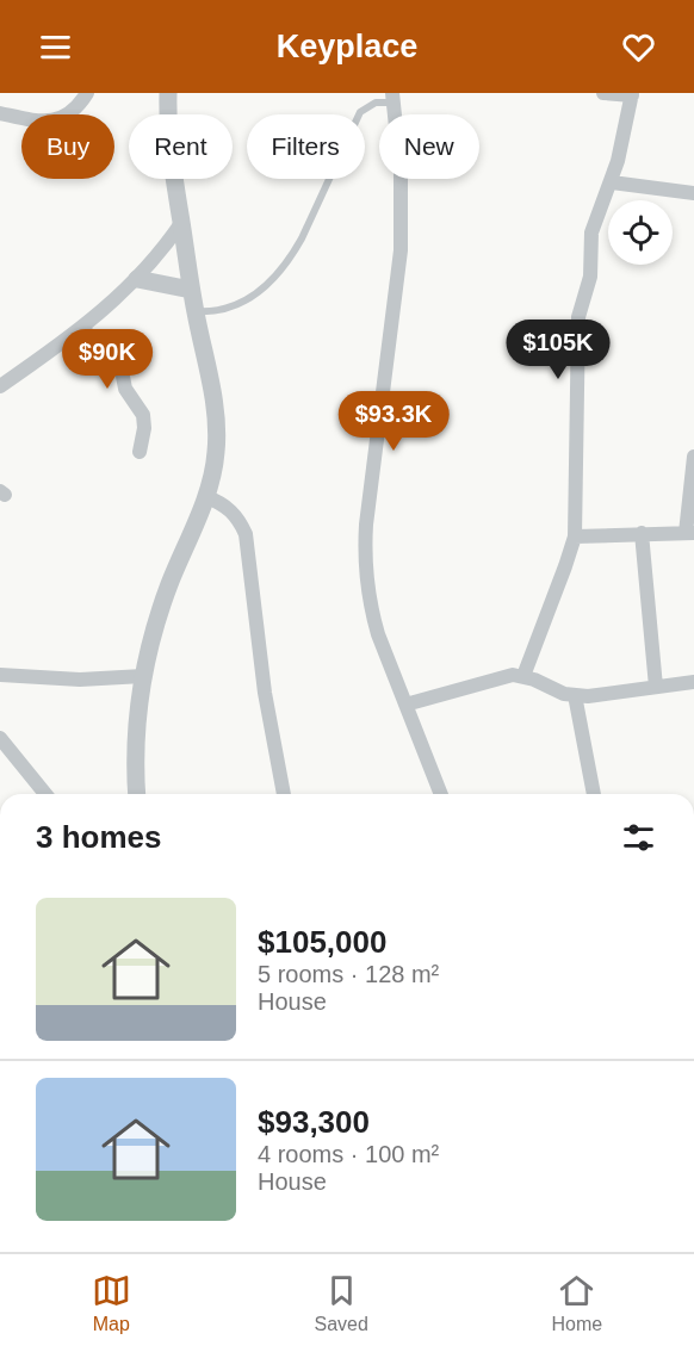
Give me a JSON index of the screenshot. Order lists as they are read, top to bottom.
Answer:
{
  "page": {
    "header": "Keyplace",
    "chip": [
      "Buy",
      "Rent",
      "Filters",
      "New"
    ],
    "price": ["$105K", "$90K", "$93.3K"],
    "heading": "3 homes",
    "list": [
      {
        "name": "$105,000",
        "note": "5 rooms · 128 m² · House"
      },
      {
        "name": "$93,300",
        "note": "4 rooms · 100 m² · House"
      }
    ],
    "tabs": ["Map", "Saved", "Home"]
  }
}
